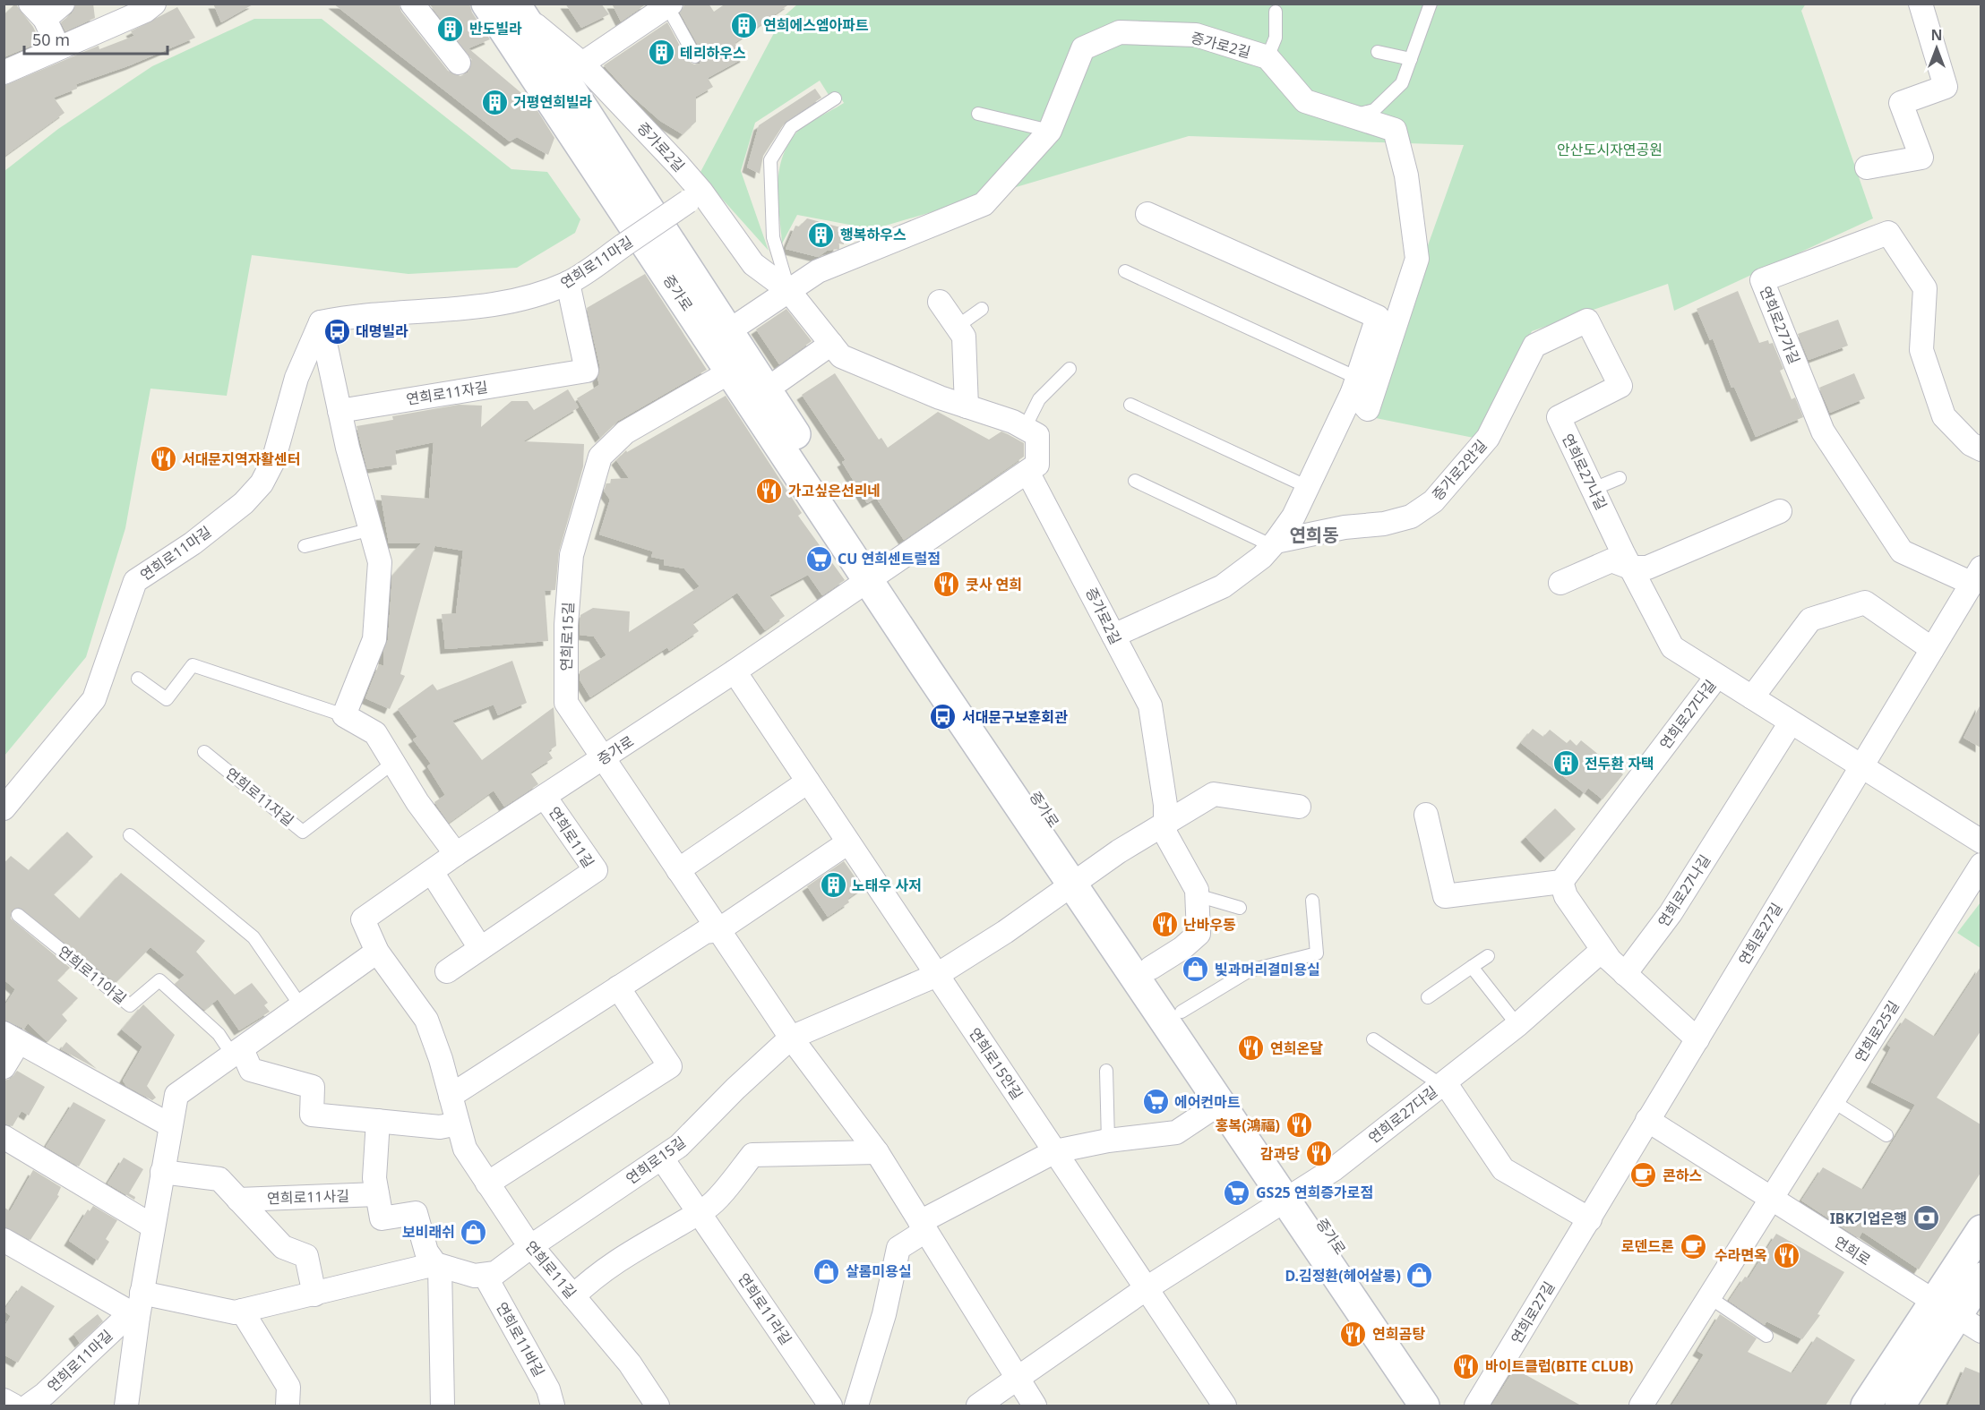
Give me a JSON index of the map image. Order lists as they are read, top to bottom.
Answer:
{
  "streets": {
    "main road": ["증가로"],
    "street": [
      "증가로2길",
      "연희로11마길",
      "연희로27가길",
      "연희로11자길",
      "증가로2안길",
      "연희로27나길",
      "연희로15길",
      "연희로27다길",
      "연희로11길",
      "연희로27길",
      "연희로25길",
      "연희로15안길",
      "연희로11사길",
      "연희로",
      "연희로11라길",
      "연희로11바길"
    ],
    "lane": ["연희로11아길"]
  },
  "crossings": [
    ["증가로2길", "연희로11마길"],
    ["증가로2길", "증가로"],
    ["연희로11마길", "연희로11자길"],
    ["증가로", "연희로15길"],
    ["증가로", "연희로27다길"],
    ["증가로", "연희로11길"],
    ["증가로", "연희로15안길"],
    ["연희로27가길", "연희로27길"],
    ["증가로2안길", "연희로27나길"],
    ["연희로27나길", "연희로27다길"],
    ["연희로27나길", "연희로27길"],
    ["연희로15길", "연희로11길"],
    ["연희로15길", "연희로11라길"],
    ["연희로25길", "연희로"]
  ],
  "districts": ["연희동"],
  "parks": ["안산도시자연공원"],
  "places": {
    "building": [
      "연희에스엠아파트",
      "반도빌라",
      "테리하우스",
      "거평연희빌라",
      "행복하우스",
      "전두환 자택",
      "노태우 사저"
    ],
    "bus stop": ["대명빌라", "서대문구보훈회관"],
    "restaurant": [
      "서대문지역자활센터",
      "가고싶은선리네",
      "쿳사 연희",
      "난바우동",
      "연희온달",
      "홍복(鴻福)",
      "감과당",
      "수라면옥",
      "연희곰탕",
      "바이트클럽(BITE CLUB)"
    ],
    "supermarket": ["CU 연희센트럴점", "에어컨마트", "GS25 연희증가로점"],
    "shop": [
      "빛과머리결미용실",
      "보비래쉬",
      "살롬미용실",
      "D.김정환(헤어살롱)"
    ],
    "cafe": ["콘하스", "로덴드론"],
    "bank": ["IBK기업은행"]
  },
  "scale_bar": "50 m",
  "north": "top"
}
